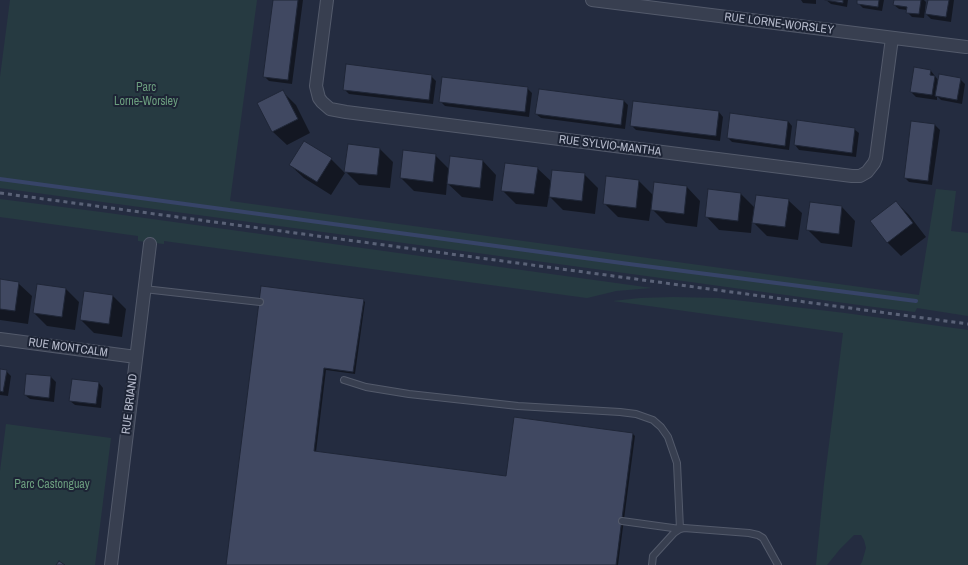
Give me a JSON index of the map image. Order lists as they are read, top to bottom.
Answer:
{
  "streets": {
    "street": [
      "RUE LORNE-WORSLEY",
      "RUE SYLVIO-MANTHA",
      "RUE MONTCALM",
      "RUE BRIAND"
    ]
  },
  "crossings": [
    ["RUE LORNE-WORSLEY", "RUE SYLVIO-MANTHA"],
    ["RUE MONTCALM", "RUE BRIAND"]
  ],
  "parks": ["Parc Lorne-Worsley", "Parc Castonguay"]
}
